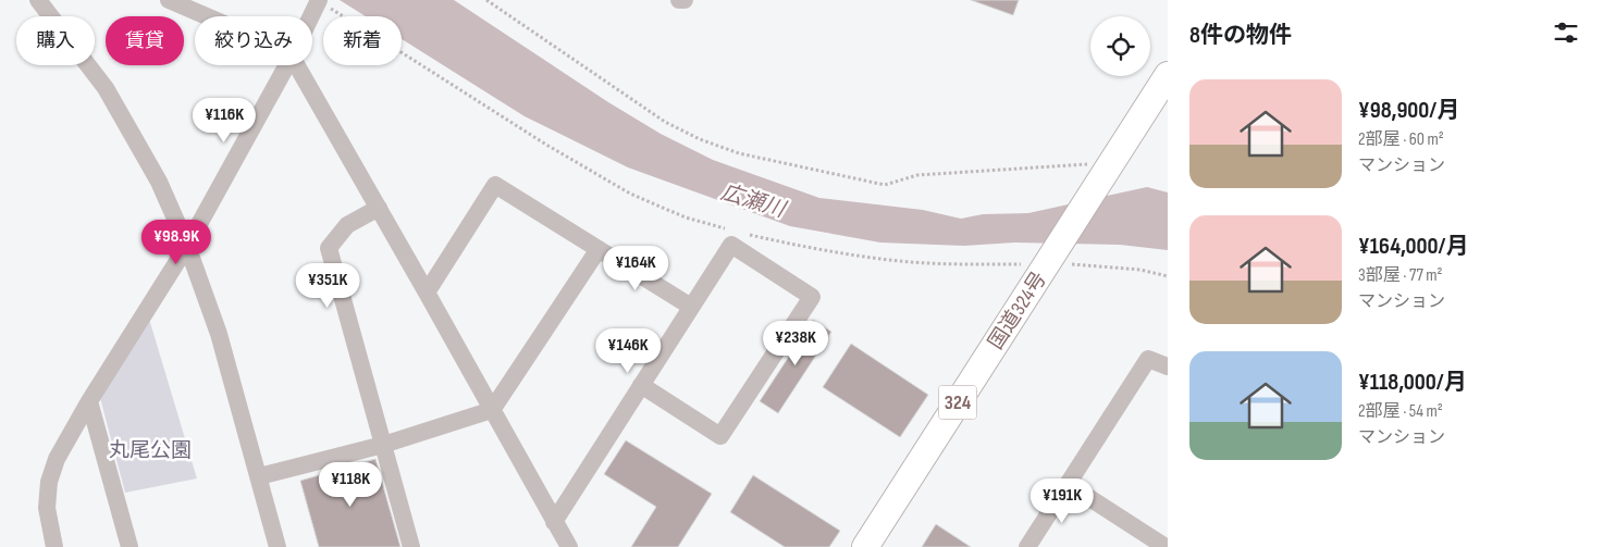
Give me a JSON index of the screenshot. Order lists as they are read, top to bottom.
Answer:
{
  "streets": {
    "highway": ["国道324号", "324"]
  },
  "water": ["広瀬川"],
  "parks": ["丸尾公園"],
  "page": {
    "heading": "8件の物件",
    "chip": [
      "購入",
      "賃貸",
      "絞り込み",
      "新着"
    ],
    "list": [
      {
        "name": "¥98,900/月",
        "note": "2部屋 · 60 m² · マンション"
      },
      {
        "name": "¥164,000/月",
        "note": "3部屋 · 77 m² · マンション"
      },
      {
        "name": "¥118,000/月",
        "note": "2部屋 · 54 m² · マンション"
      }
    ],
    "price": [
      "¥116K",
      "¥98.9K",
      "¥164K",
      "¥351K",
      "¥238K",
      "¥146K",
      "¥118K",
      "¥191K"
    ]
  }
}
